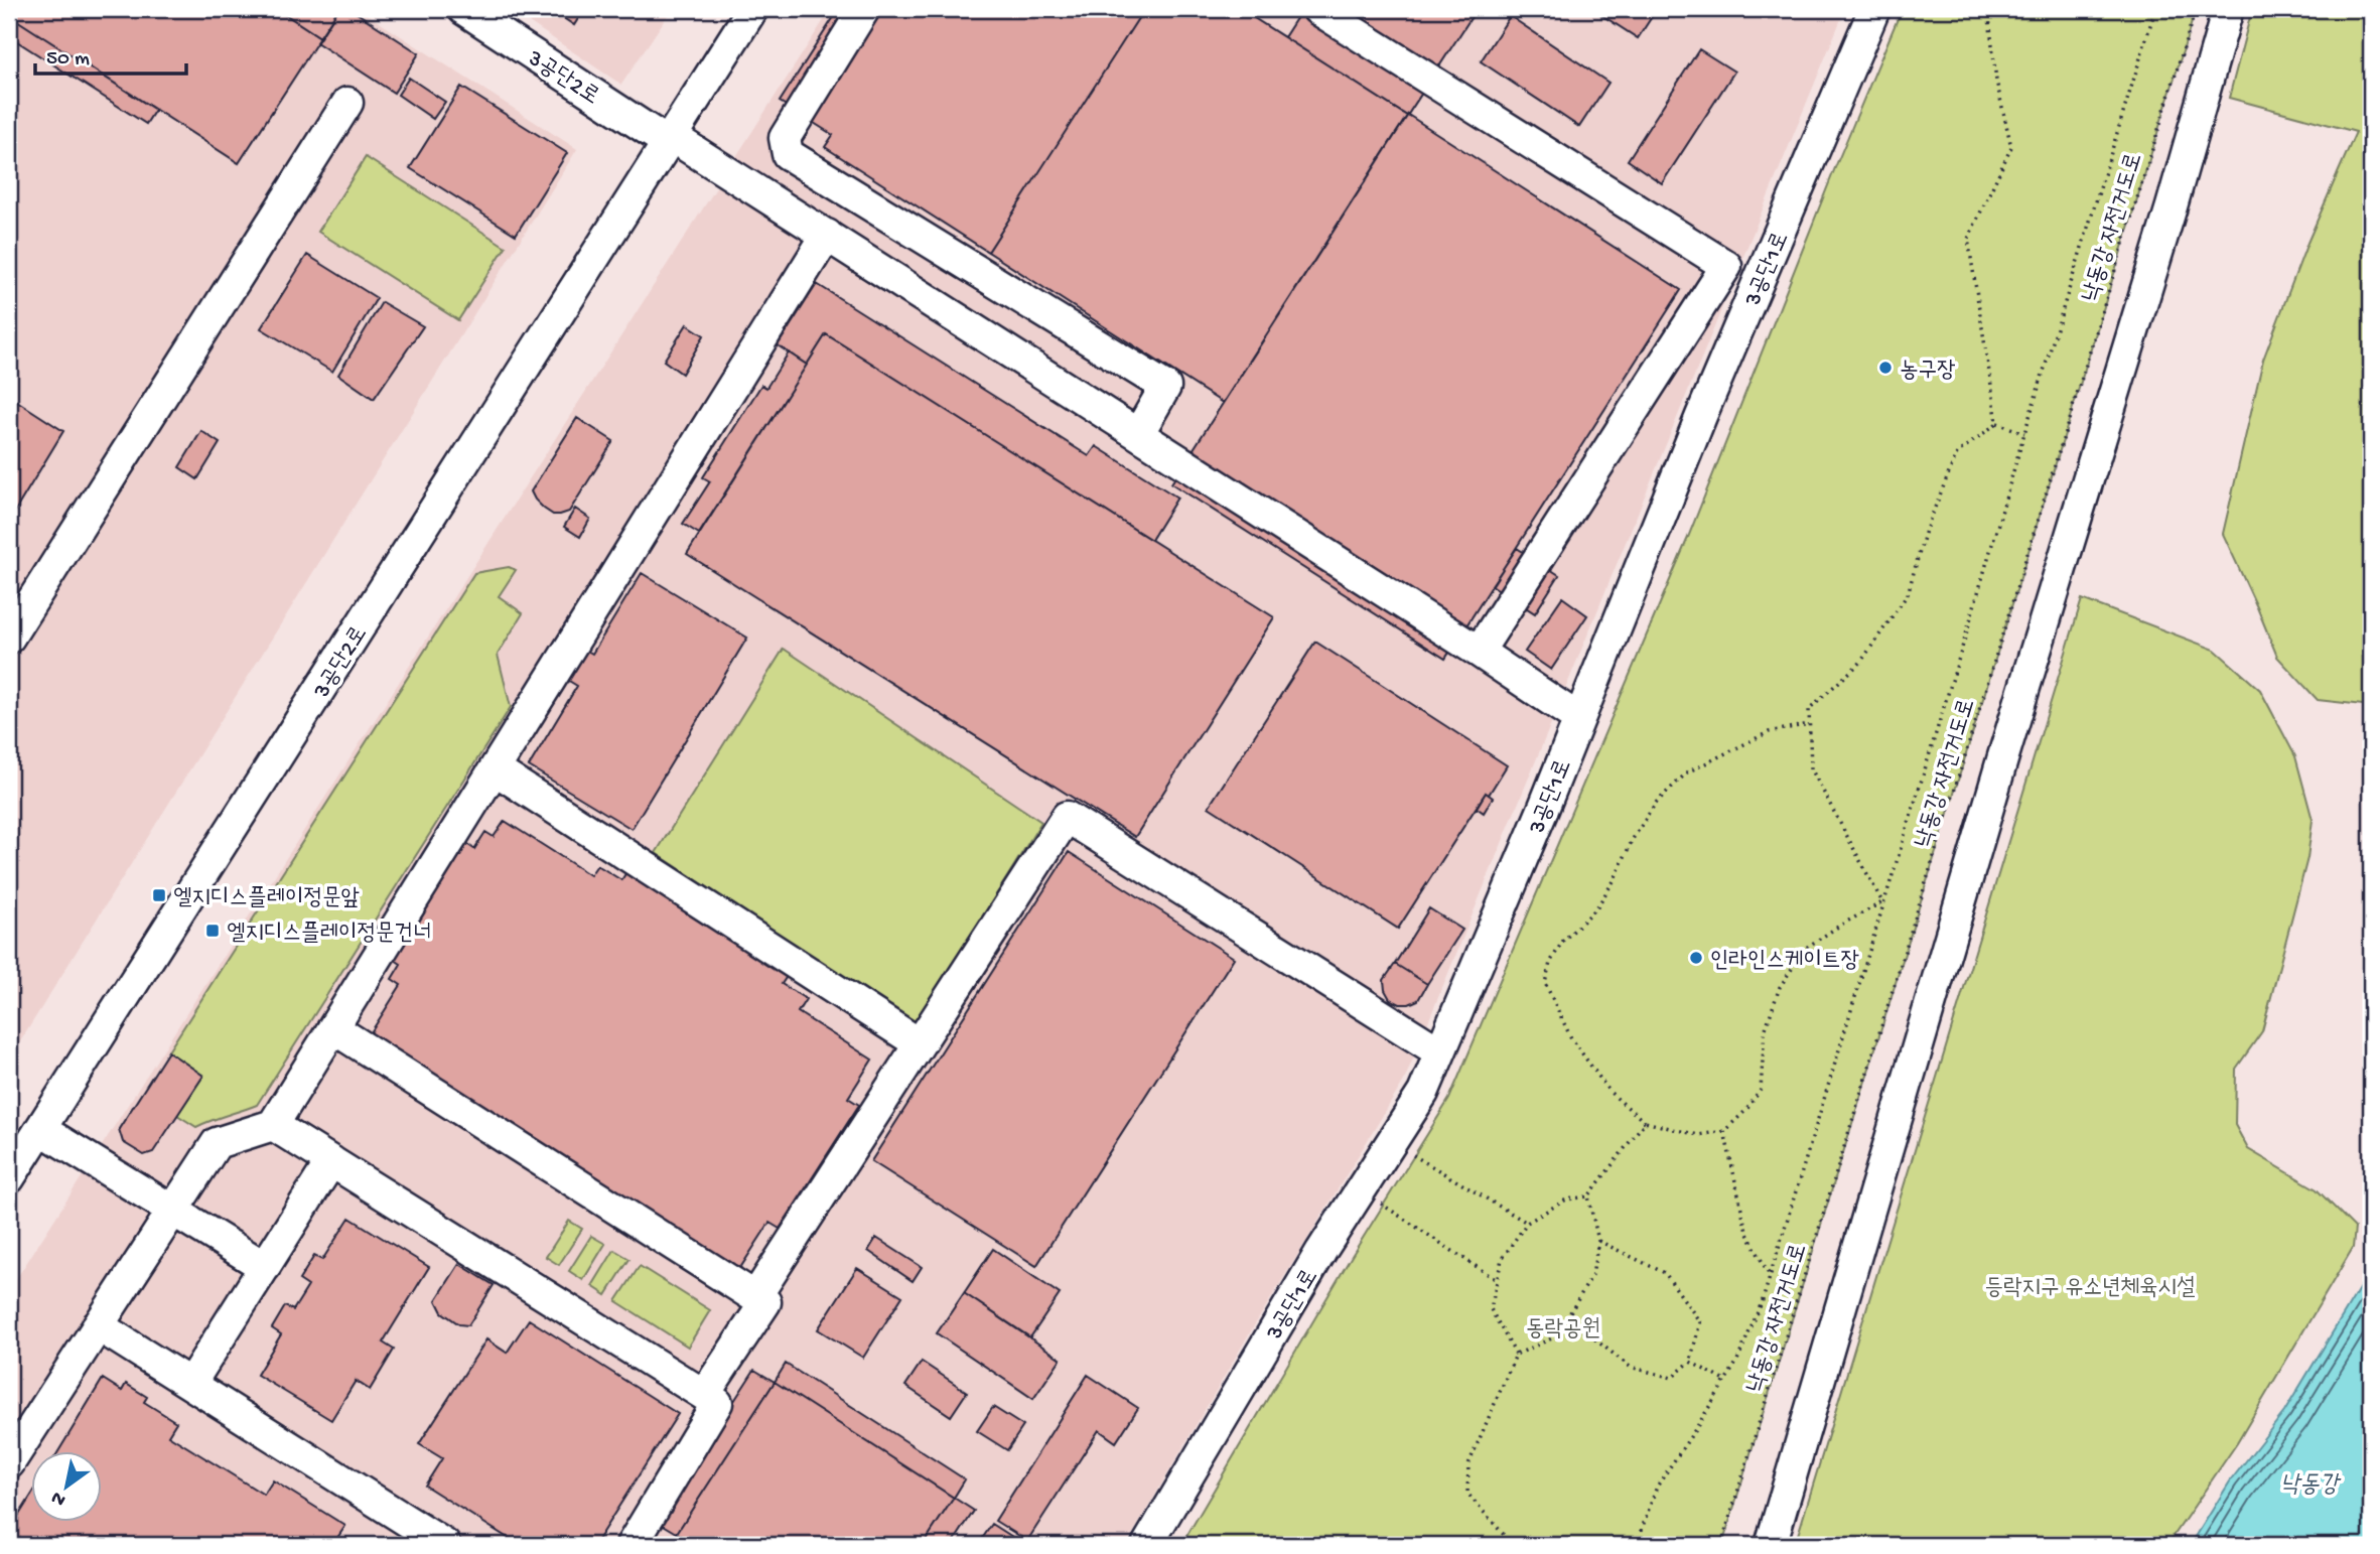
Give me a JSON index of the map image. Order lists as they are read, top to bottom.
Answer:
{
  "streets": {
    "street": ["3공단2로", "3공단1로"],
    "path": ["낙동강 자전거도로"]
  },
  "water": ["낙동강"],
  "parks": ["등락지구 유소년체육시설", "동락공원"],
  "places": {
    "other": ["농구장", "인라인스케이트장"],
    "transit": ["엘지디스플레이정문앞", "엘지디스플레이정문건너"]
  },
  "scale_bar": "50 m",
  "north": "bottom left"
}
